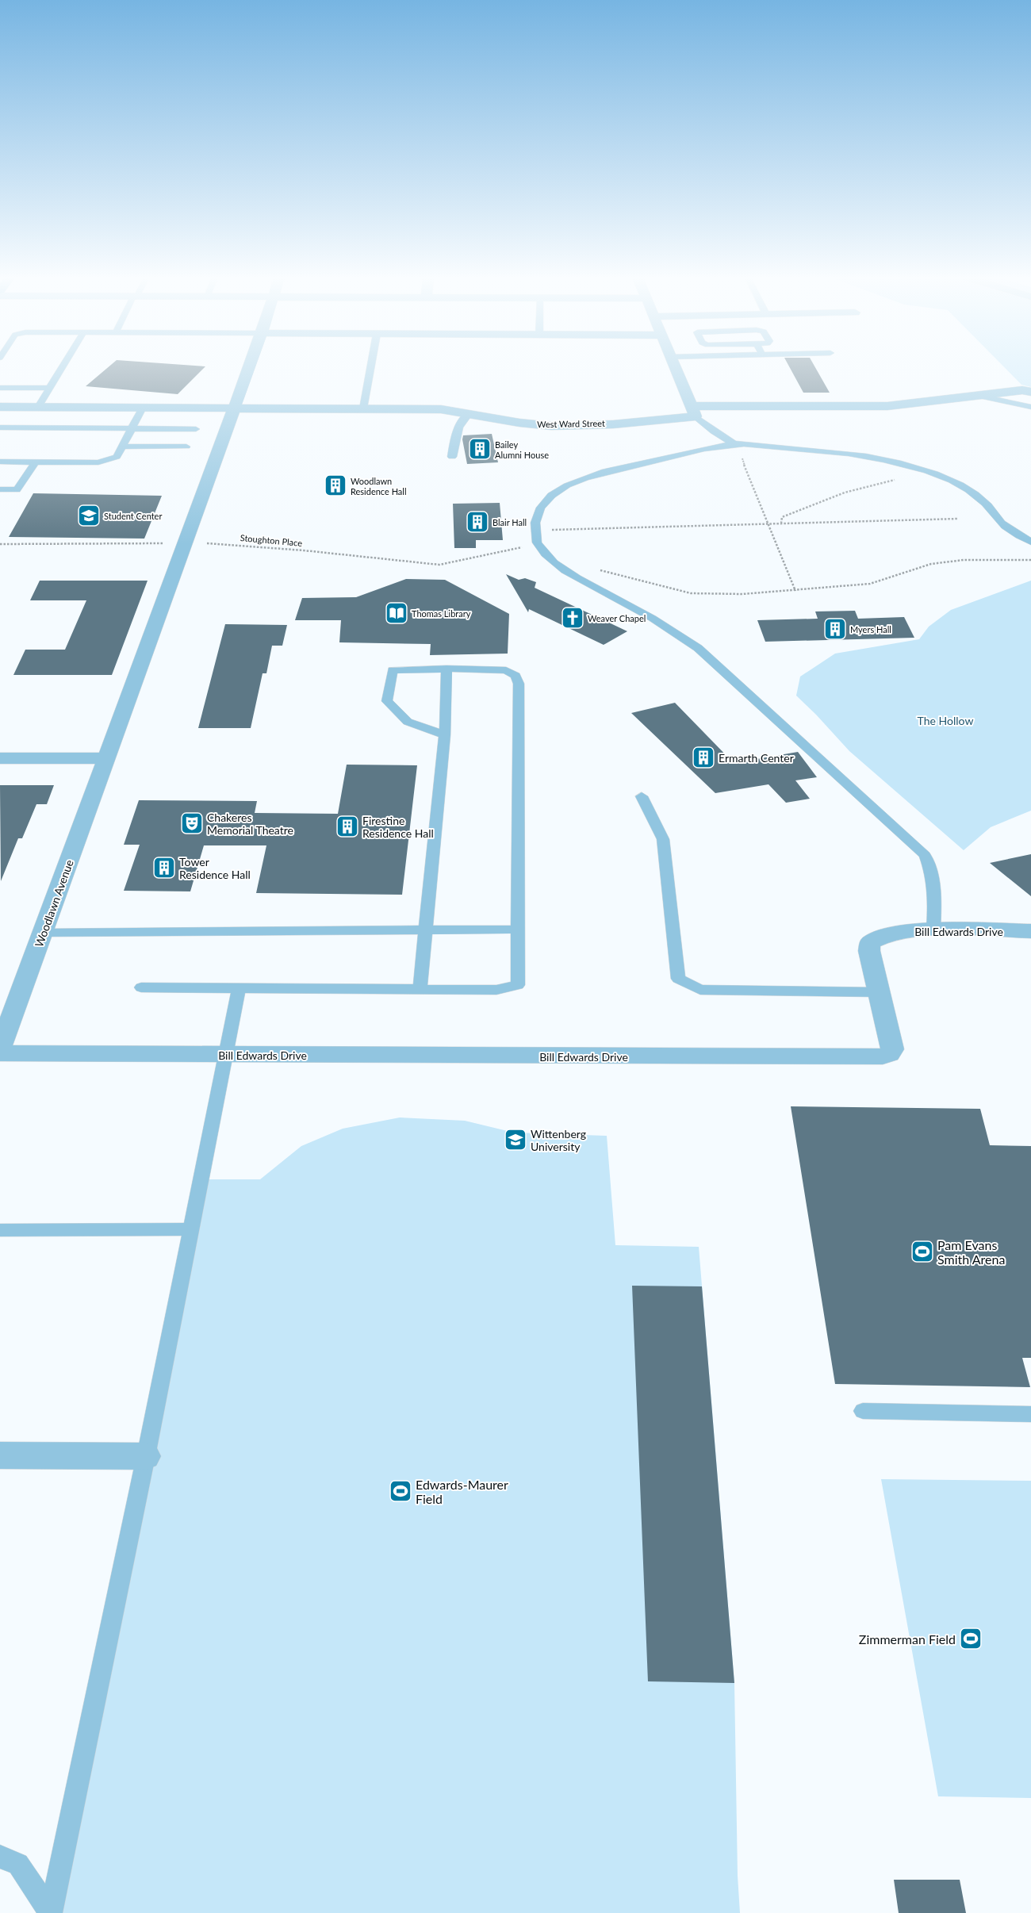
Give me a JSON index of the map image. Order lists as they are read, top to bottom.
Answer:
{
  "streets": {
    "street": ["West Ward Street", "Woodlawn Avenue", "Bill Edwards Drive"],
    "path": ["Stoughton Place"]
  },
  "crossings": [
    ["West Ward Street", "Woodlawn Avenue"],
    ["Stoughton Place", "Woodlawn Avenue"]
  ],
  "parks": ["The Hollow"],
  "places": {
    "building": [
      "Bailey Alumni House",
      "Woodlawn Residence Hall",
      "Blair Hall",
      "Myers Hall",
      "Ermarth Center",
      "Firestine Residence Hall",
      "Tower Residence Hall"
    ],
    "school or university": ["Student Center", "Wittenberg University"],
    "library": ["Thomas Library"],
    "church": ["Weaver Chapel"],
    "theatre": ["Chakeres Memorial Theatre"],
    "sports": ["Pam Evans Smith Arena", "Edwards-Maurer Field", "Zimmerman Field"]
  }
}
